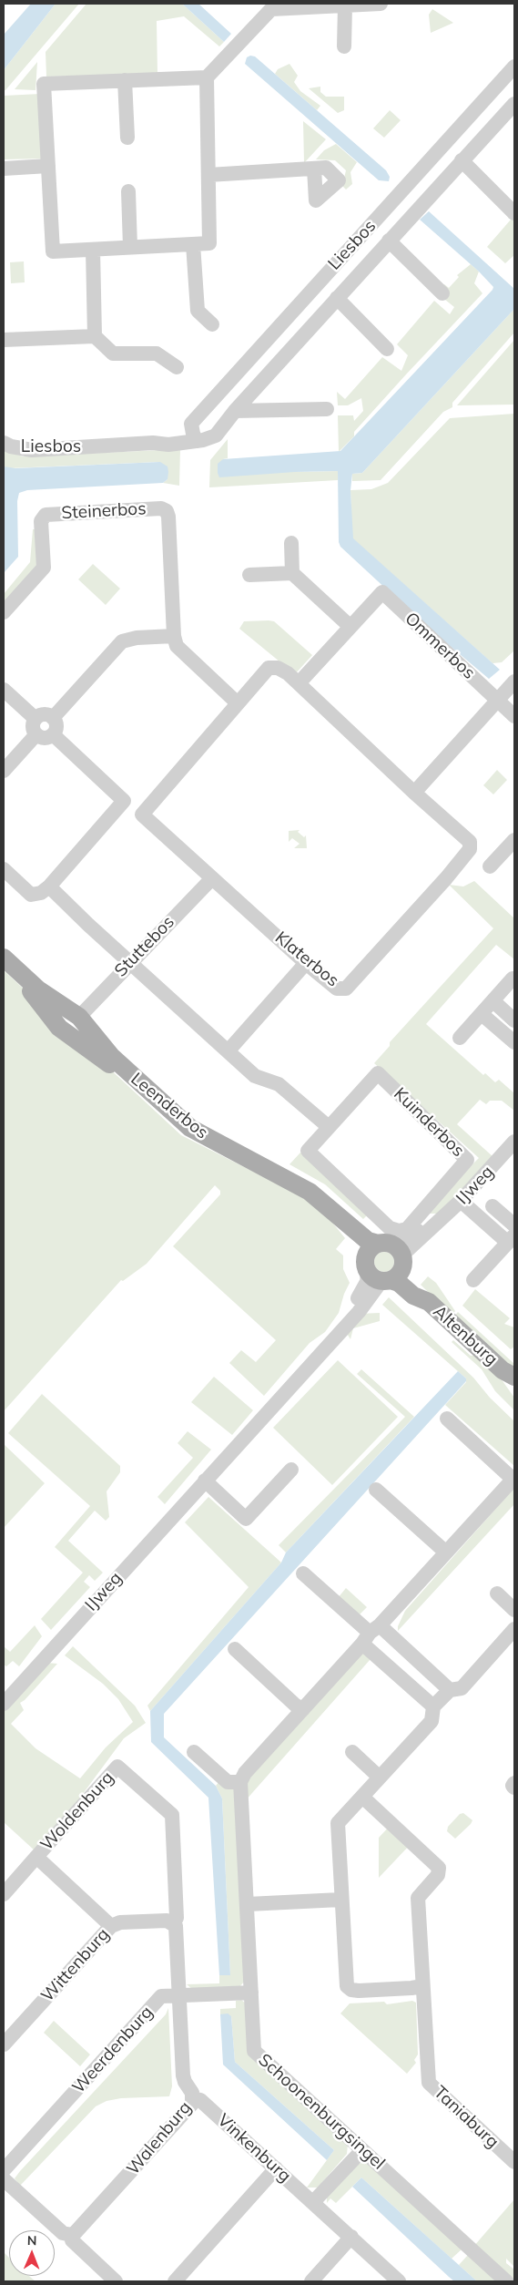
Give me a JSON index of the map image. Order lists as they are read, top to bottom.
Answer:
{
  "streets": {
    "main road": ["Leenderbos", "Altenburg"],
    "street": [
      "Liesbos",
      "Steinerbos",
      "Ommerbos",
      "Stuttebos",
      "Klaterbos",
      "Kuinderbos",
      "IJweg",
      "Woldenburg",
      "Wittenburg",
      "Weerdenburg",
      "Schoonenburgsingel",
      "Taniaburg",
      "Walenburg",
      "Vinkenburg"
    ]
  },
  "crossings": [
    ["Steinerbos", "Klaterbos"],
    ["Stuttebos", "Klaterbos"],
    ["Stuttebos", "Leenderbos"],
    ["Leenderbos", "IJweg"],
    ["Leenderbos", "Altenburg"],
    ["IJweg", "Altenburg"],
    ["Woldenburg", "Wittenburg"],
    ["Weerdenburg", "Schoonenburgsingel"],
    ["Weerdenburg", "Walenburg"],
    ["Walenburg", "Vinkenburg"]
  ],
  "north": "top"
}
